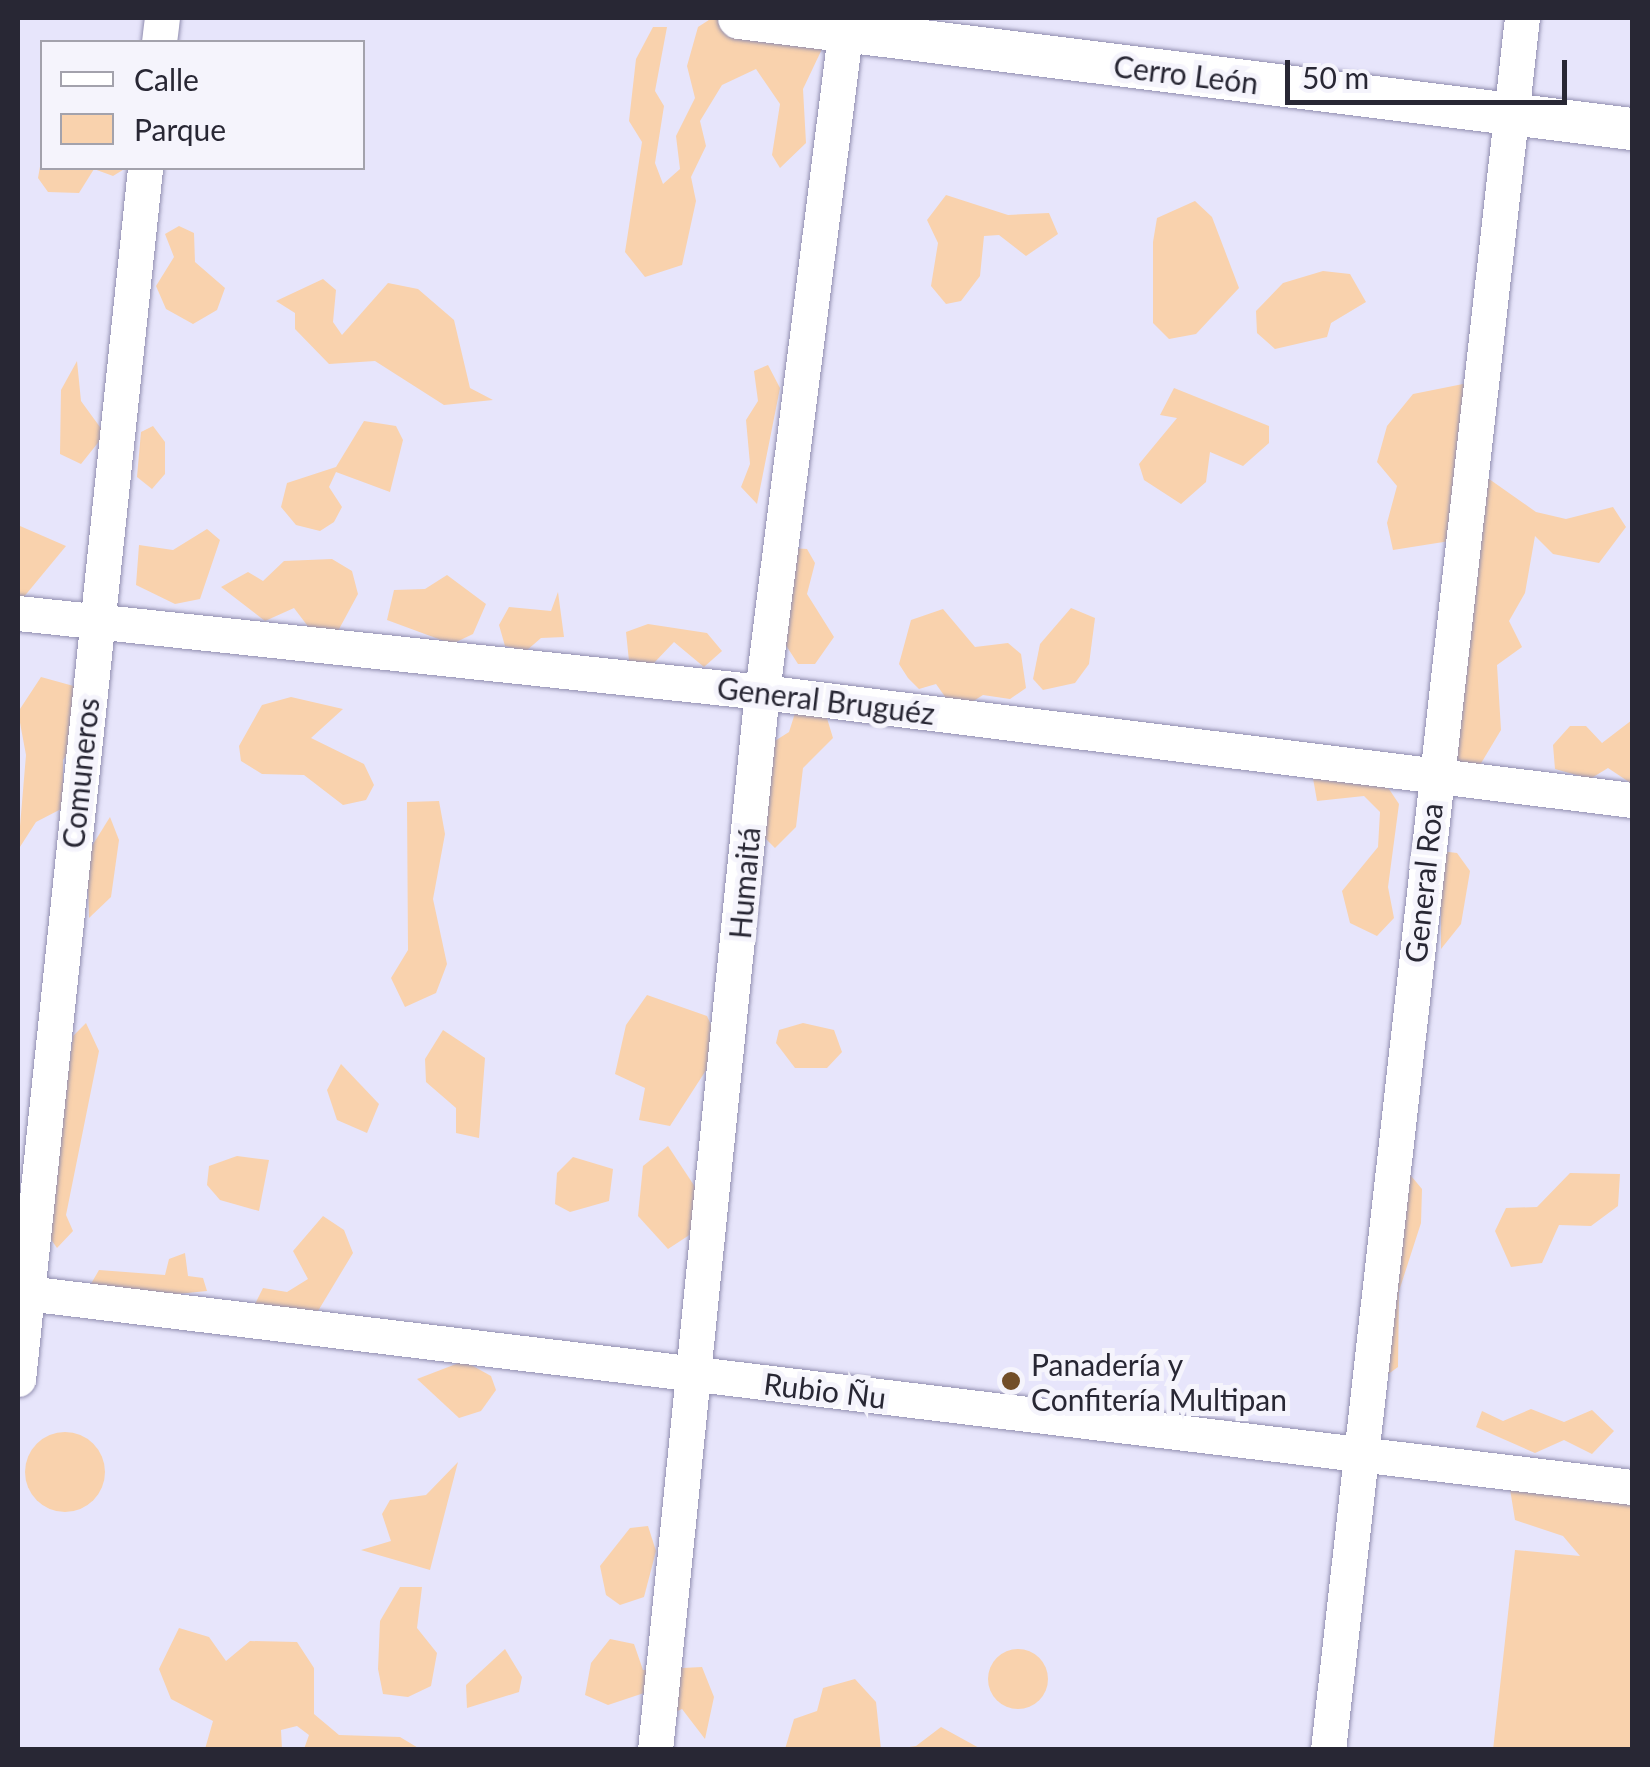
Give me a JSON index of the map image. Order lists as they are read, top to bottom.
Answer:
{
  "streets": {
    "street": [
      "Cerro León",
      "General Bruguéz",
      "Comuneros",
      "Humaitá",
      "General Roa",
      "Rubio Ñu"
    ]
  },
  "crossings": [
    ["Cerro León", "Humaitá"],
    ["Cerro León", "General Roa"],
    ["General Bruguéz", "Comuneros"],
    ["General Bruguéz", "Humaitá"],
    ["General Bruguéz", "General Roa"],
    ["Comuneros", "Rubio Ñu"],
    ["Humaitá", "Rubio Ñu"],
    ["General Roa", "Rubio Ñu"]
  ],
  "places": ["Panadería y Confitería Multipan"],
  "legend": ["Calle", "Parque"],
  "scale_bar": "50 m"
}
